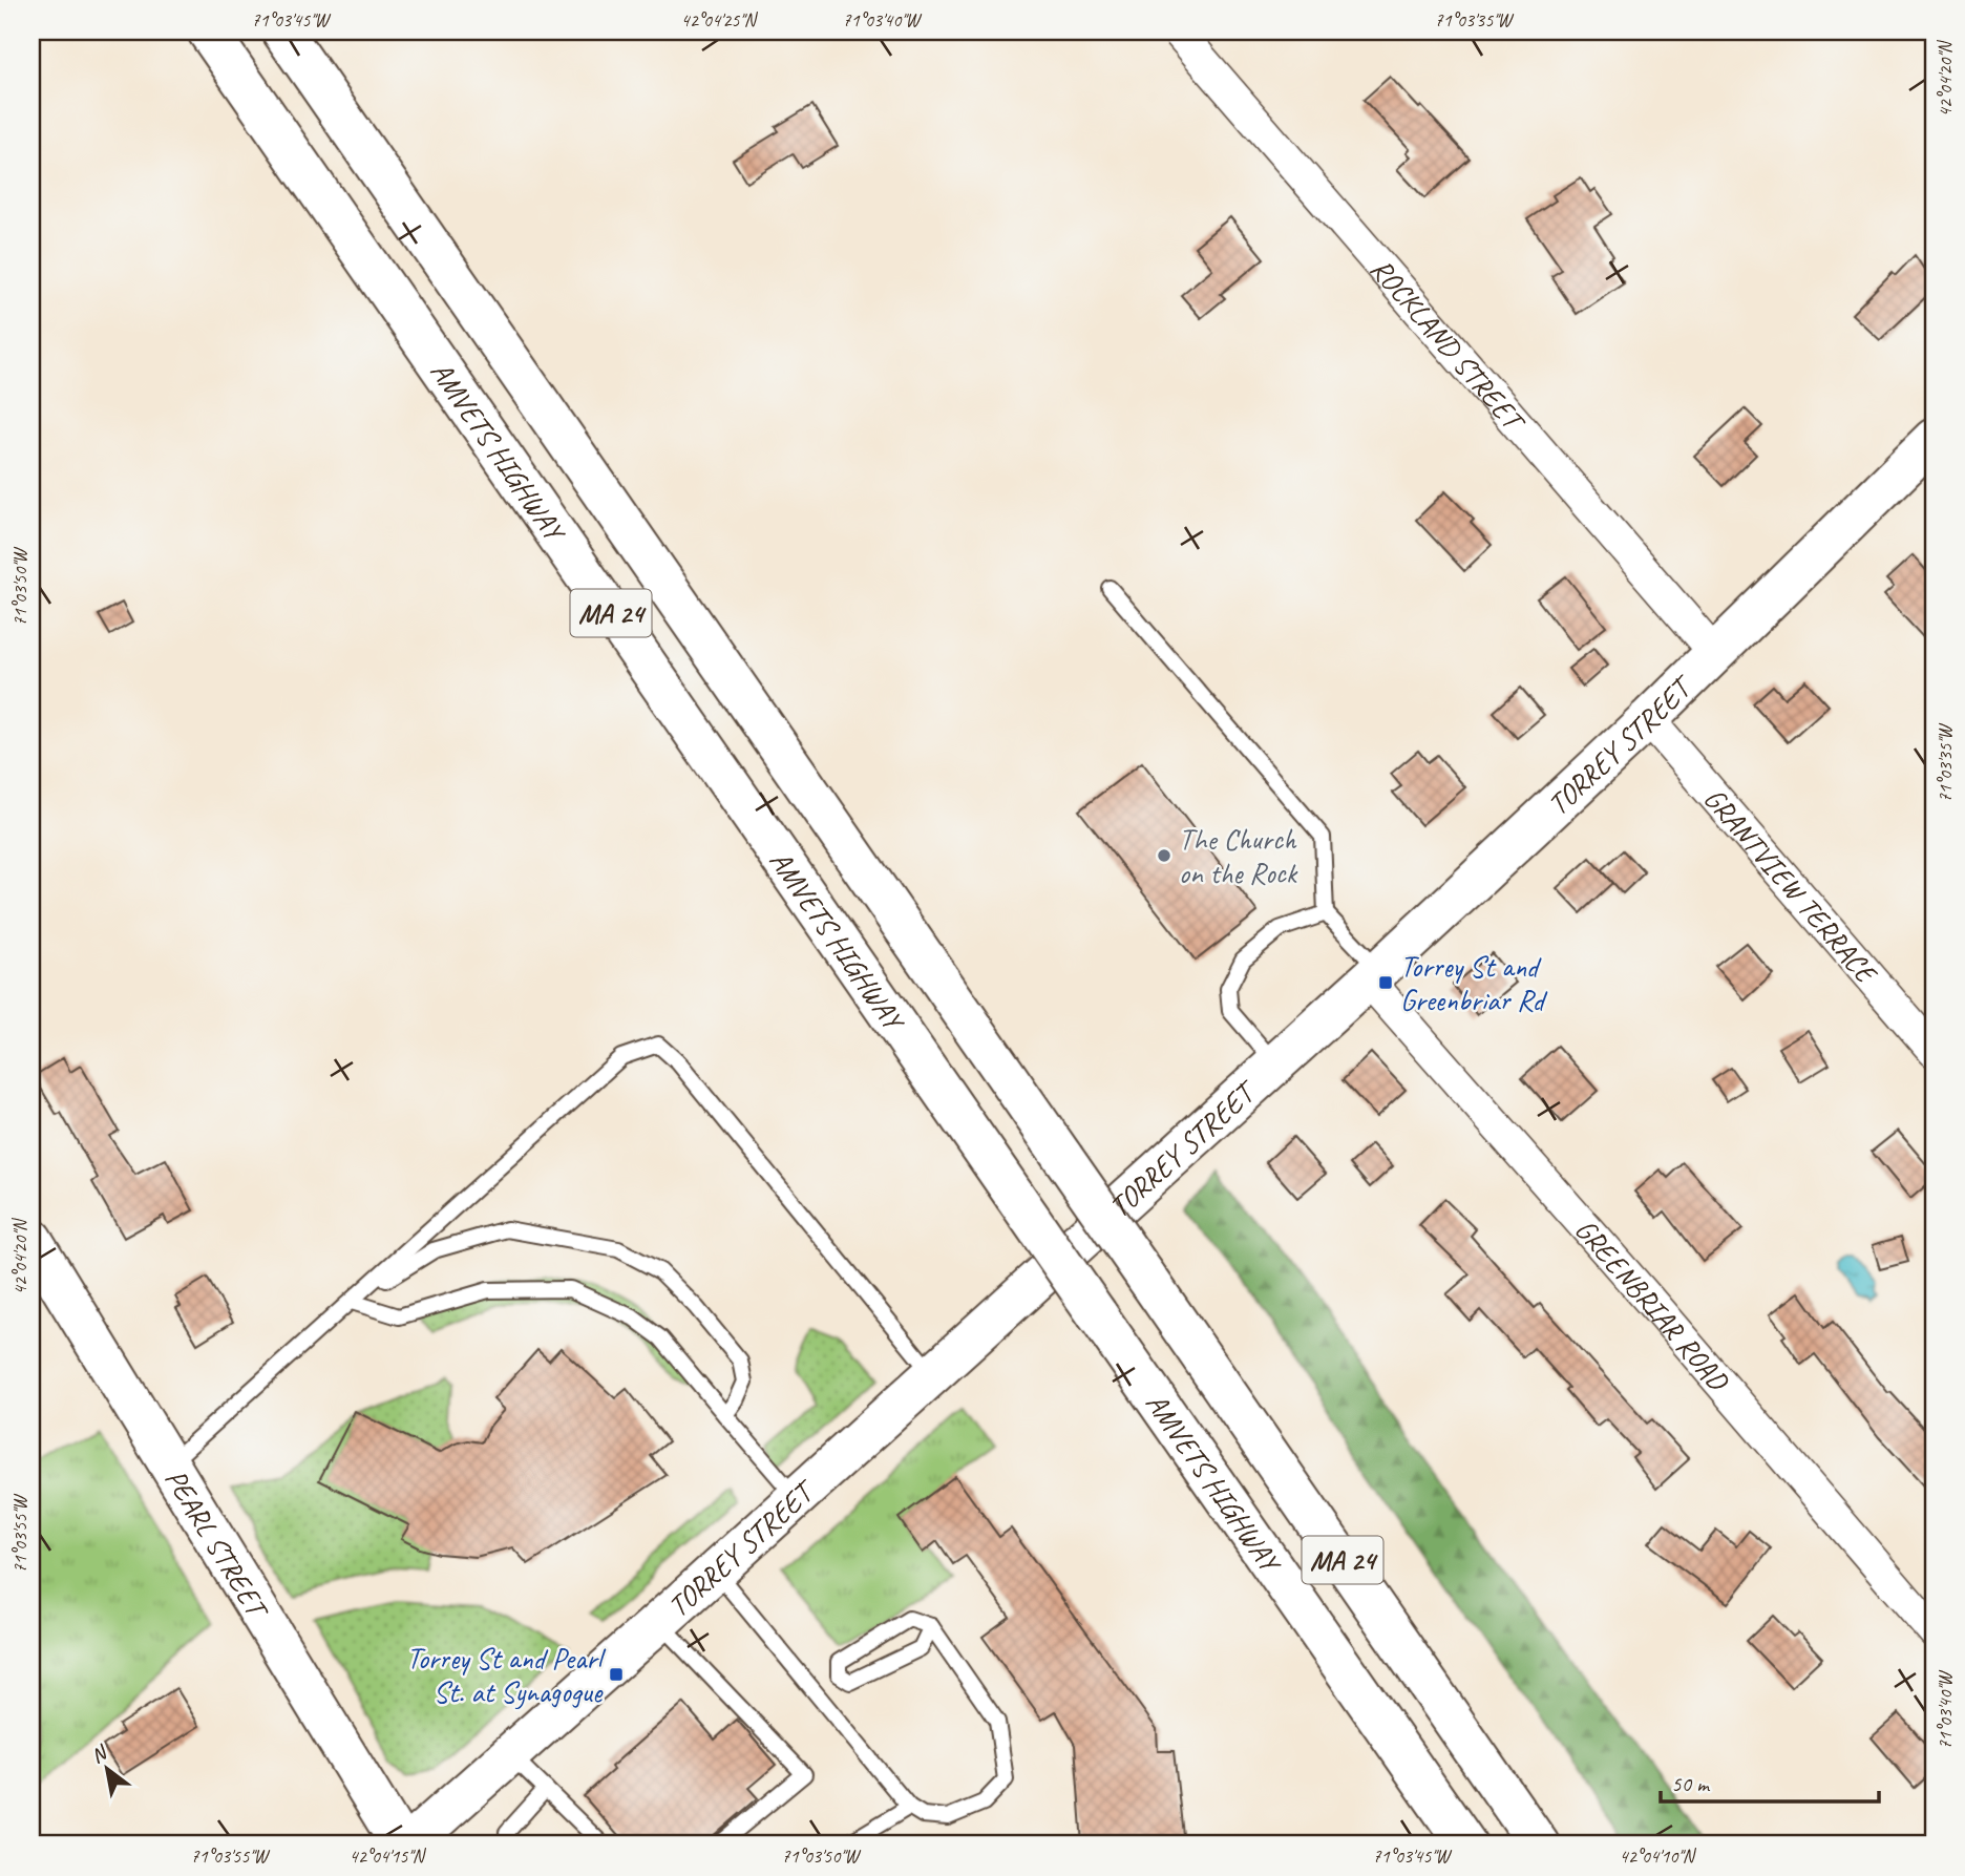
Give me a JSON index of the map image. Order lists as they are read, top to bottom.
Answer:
{
  "streets": {
    "main road": [
      "AMVETS HIGHWAY",
      "MA 24",
      "TORREY STREET",
      "PEARL STREET"
    ],
    "street": ["ROCKLAND STREET", "GRANTVIEW TERRACE", "GREENBRIAR ROAD"]
  },
  "crossings": [
    ["ROCKLAND STREET", "TORREY STREET"],
    ["TORREY STREET", "GRANTVIEW TERRACE"],
    ["TORREY STREET", "GREENBRIAR ROAD"]
  ],
  "places": {
    "other": ["The Church on the Rock"],
    "transit": ["Torrey St and Greenbriar Rd", "Torrey St and Pearl St. at Synagogue"]
  },
  "scale_bar": "50 m",
  "north": "top left",
  "coordinates": [
    "71°03'45\"W",
    "42°04'25\"N",
    "71°03'40\"W",
    "71°03'35\"W",
    "42°04'20\"N",
    "71°03'50\"W",
    "71°03'55\"W",
    "42°04'15\"N",
    "42°04'10\"N"
  ]
}
